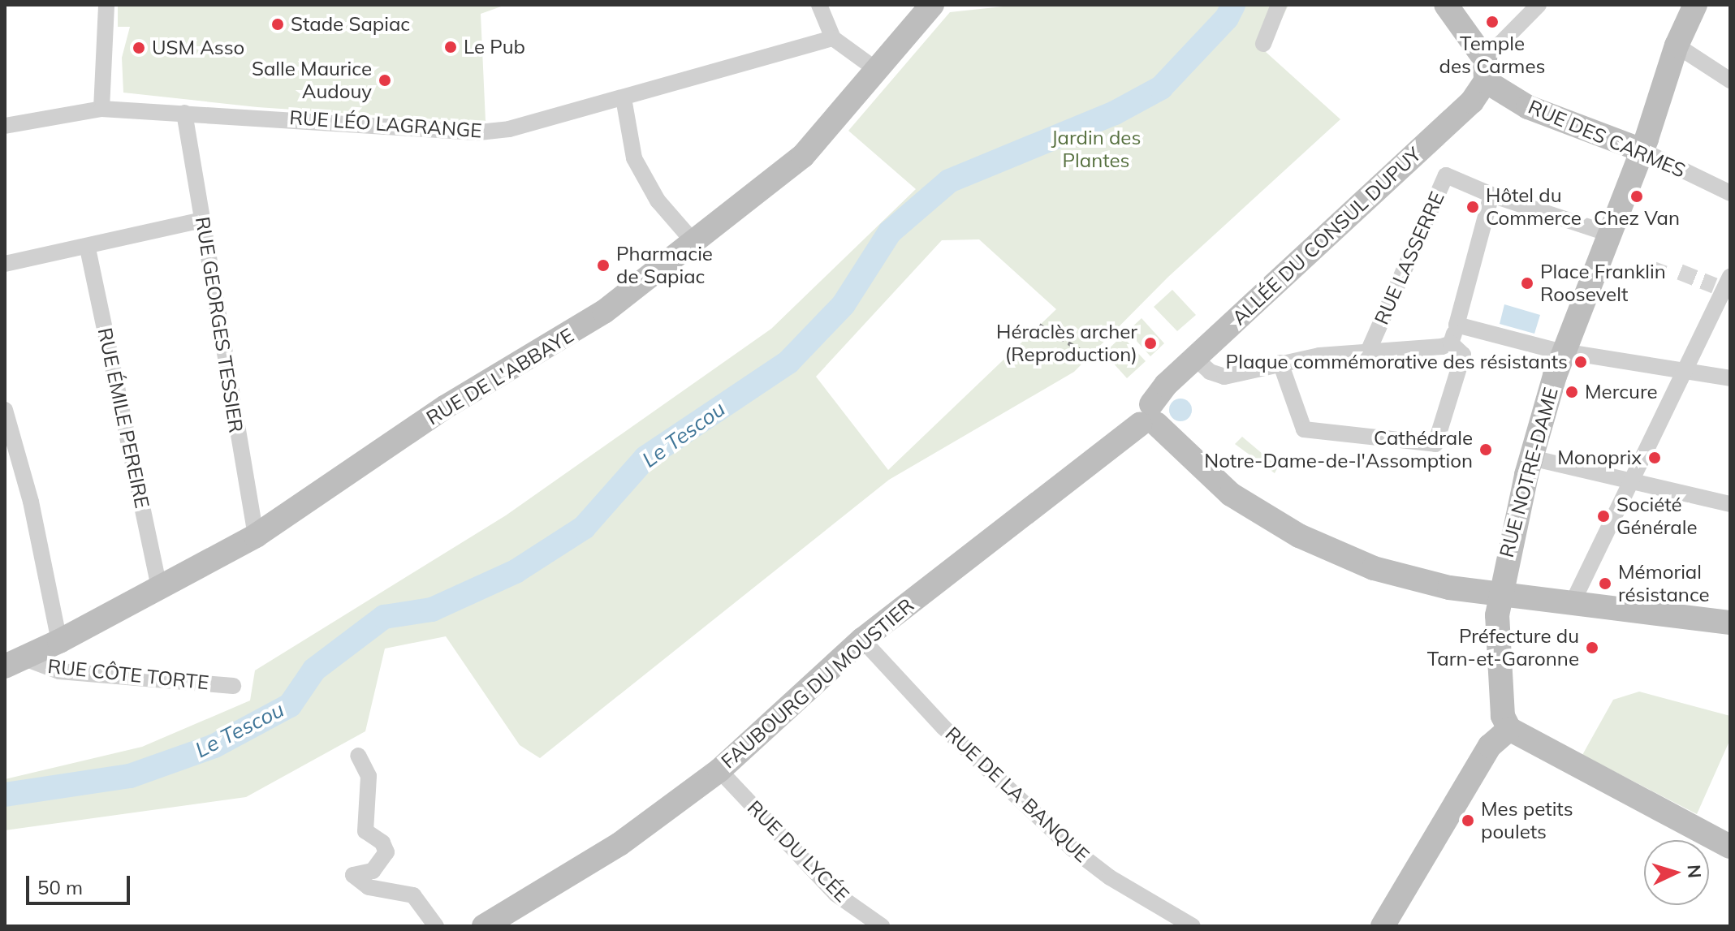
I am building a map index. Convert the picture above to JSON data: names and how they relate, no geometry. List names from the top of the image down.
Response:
{
  "streets": {
    "main road": [
      "RUE DES CARMES",
      "ALLÉE DU CONSUL DUPUY",
      "RUE DE L'ABBAYE",
      "RUE NOTRE-DAME",
      "FAUBOURG DU MOUSTIER"
    ],
    "street": [
      "RUE LÉO LAGRANGE",
      "RUE LASSERRE",
      "RUE GEORGES TESSIER",
      "RUE ÉMILE PEREIRE",
      "RUE CÔTE TORTE",
      "RUE DE LA BANQUE",
      "RUE DU LYCÉE"
    ]
  },
  "crossings": [
    ["RUE LÉO LAGRANGE", "RUE GEORGES TESSIER"],
    ["RUE DES CARMES", "ALLÉE DU CONSUL DUPUY"],
    ["RUE DES CARMES", "RUE NOTRE-DAME"],
    ["ALLÉE DU CONSUL DUPUY", "FAUBOURG DU MOUSTIER"],
    ["RUE GEORGES TESSIER", "RUE DE L'ABBAYE"],
    ["RUE DE L'ABBAYE", "RUE ÉMILE PEREIRE"],
    ["RUE DE L'ABBAYE", "RUE CÔTE TORTE"],
    ["FAUBOURG DU MOUSTIER", "RUE DE LA BANQUE"],
    ["FAUBOURG DU MOUSTIER", "RUE DU LYCÉE"]
  ],
  "water": ["Le Tescou"],
  "parks": ["Jardin des Plantes"],
  "places": [
    "Temple des Carmes",
    "Stade Sapiac",
    "Le Pub",
    "USM Asso",
    "Salle Maurice Audouy",
    "Chez Van",
    "Hôtel du Commerce",
    "Pharmacie de Sapiac",
    "Place Franklin Roosevelt",
    "Héraclès archer (Reproduction)",
    "Plaque commémorative des résistants",
    "Mercure",
    "Cathédrale Notre-Dame-de-l'Assomption",
    "Monoprix",
    "Société Générale",
    "Mémorial résistance",
    "Préfecture du Tarn-et-Garonne",
    "Mes petits poulets"
  ],
  "scale_bar": "50 m",
  "north": "right"
}
